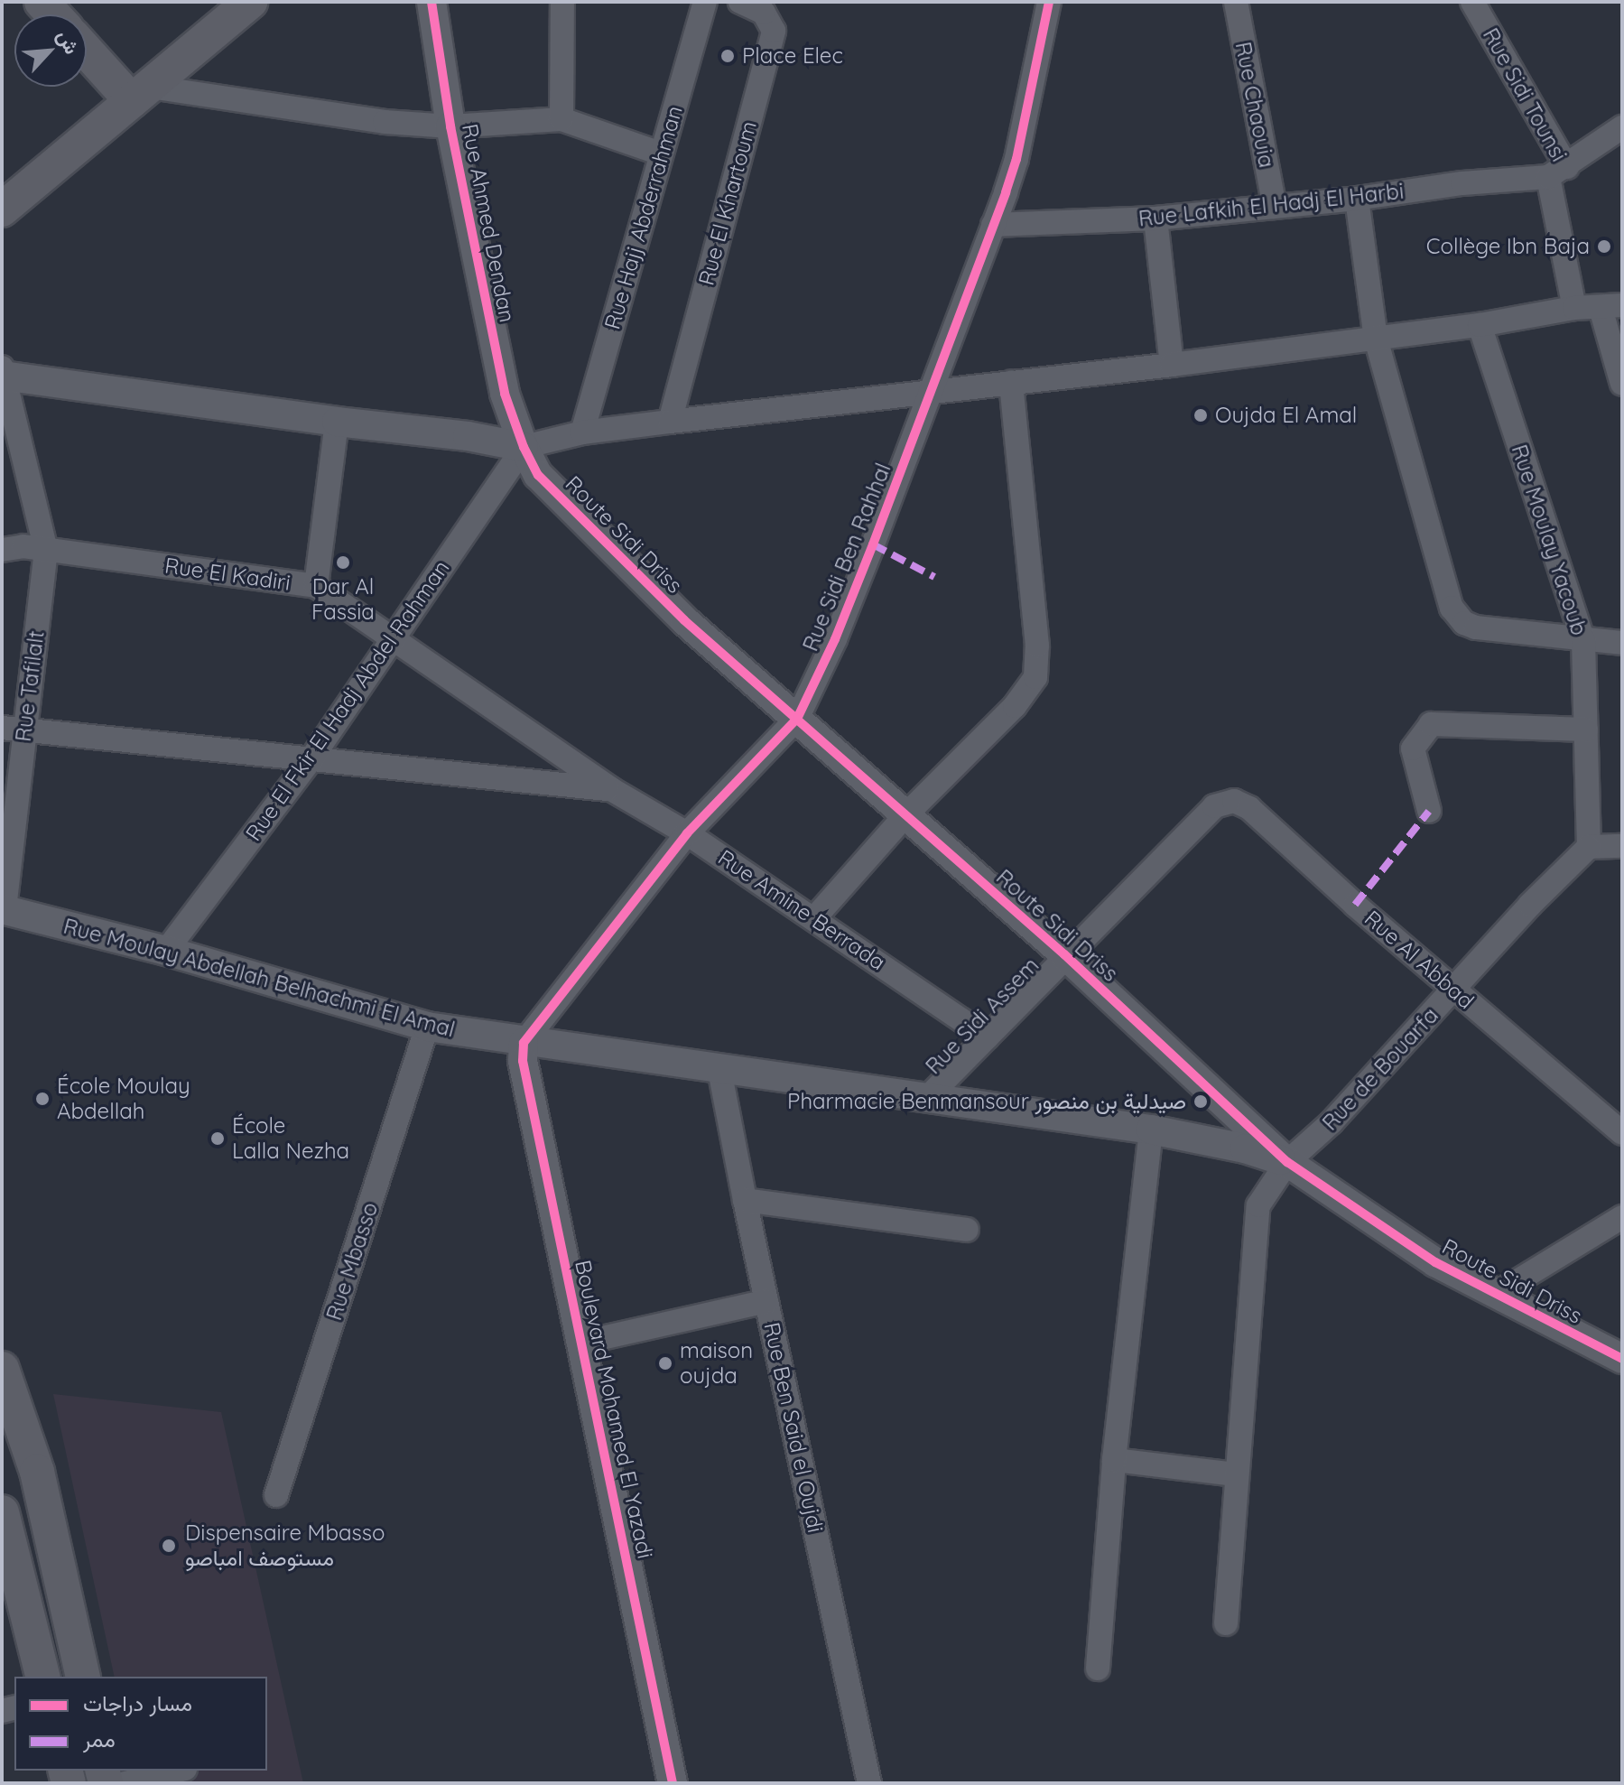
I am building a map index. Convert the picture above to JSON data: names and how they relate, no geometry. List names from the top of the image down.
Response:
{
  "streets": {
    "street": [
      "Rue Sidi Tounsi",
      "Rue Chaouia",
      "Rue El Khartoum",
      "Rue Lafkih El Hadj El Harbi",
      "Rue Hajj Abderrahman",
      "Rue Ahmed Dendan",
      "Route Sidi Driss",
      "Rue Moulay Yacoub",
      "Rue Sidi Ben Rahhal",
      "Rue El Kadiri",
      "Rue Tafilalt",
      "Rue El Fkir El Hadj Abdel Rahman",
      "Rue Amine Berrada",
      "Rue Al Abbad",
      "Rue Moulay Abdellah Belhachmi El Amal",
      "Rue Sidi Assem",
      "Rue de Bouarfa",
      "Rue Mbasso",
      "Boulevard Mohamed El Yazadi",
      "Rue Ben Said el Oujdi"
    ]
  },
  "crossings": [
    ["Rue Sidi Tounsi", "Rue Lafkih El Hadj El Harbi"],
    ["Rue Chaouia", "Rue Lafkih El Hadj El Harbi"],
    ["Rue Lafkih El Hadj El Harbi", "Rue Sidi Ben Rahhal"],
    ["Rue Ahmed Dendan", "Route Sidi Driss"],
    ["Rue Ahmed Dendan", "Rue El Fkir El Hadj Abdel Rahman"],
    ["Route Sidi Driss", "Rue Sidi Ben Rahhal"],
    ["Route Sidi Driss", "Rue El Fkir El Hadj Abdel Rahman"],
    ["Route Sidi Driss", "Rue Moulay Abdellah Belhachmi El Amal"],
    ["Route Sidi Driss", "Rue Sidi Assem"],
    ["Route Sidi Driss", "Rue de Bouarfa"],
    ["Rue Moulay Yacoub", "Rue de Bouarfa"],
    ["Rue Sidi Ben Rahhal", "Rue Amine Berrada"],
    ["Rue Sidi Ben Rahhal", "Rue Moulay Abdellah Belhachmi El Amal"],
    ["Rue Sidi Ben Rahhal", "Boulevard Mohamed El Yazadi"],
    ["Rue El Kadiri", "Rue Tafilalt"],
    ["Rue El Kadiri", "Rue El Fkir El Hadj Abdel Rahman"],
    ["Rue El Kadiri", "Rue Amine Berrada"],
    ["Rue Tafilalt", "Rue Moulay Abdellah Belhachmi El Amal"],
    ["Rue El Fkir El Hadj Abdel Rahman", "Rue Moulay Abdellah Belhachmi El Amal"],
    ["Rue Amine Berrada", "Rue Sidi Assem"],
    ["Rue Al Abbad", "Rue Sidi Assem"],
    ["Rue Al Abbad", "Rue de Bouarfa"],
    ["Rue Moulay Abdellah Belhachmi El Amal", "Rue Sidi Assem"],
    ["Rue Moulay Abdellah Belhachmi El Amal", "Rue de Bouarfa"],
    ["Rue Moulay Abdellah Belhachmi El Amal", "Rue Mbasso"],
    ["Rue Moulay Abdellah Belhachmi El Amal", "Boulevard Mohamed El Yazadi"],
    ["Rue Moulay Abdellah Belhachmi El Amal", "Rue Ben Said el Oujdi"]
  ],
  "places": [
    "Place Elec",
    "Collège Ibn Baja",
    "Oujda El Amal",
    "Dar Al Fassia",
    "École Moulay Abdellah",
    "Pharmacie Benmansour صيدلية بن منصور",
    "École Lalla Nezha",
    "maison oujda",
    "Dispensaire Mbasso مستوصف امباصو"
  ],
  "legend": ["مسار دراجات", "ممر"],
  "north": "top right"
}
